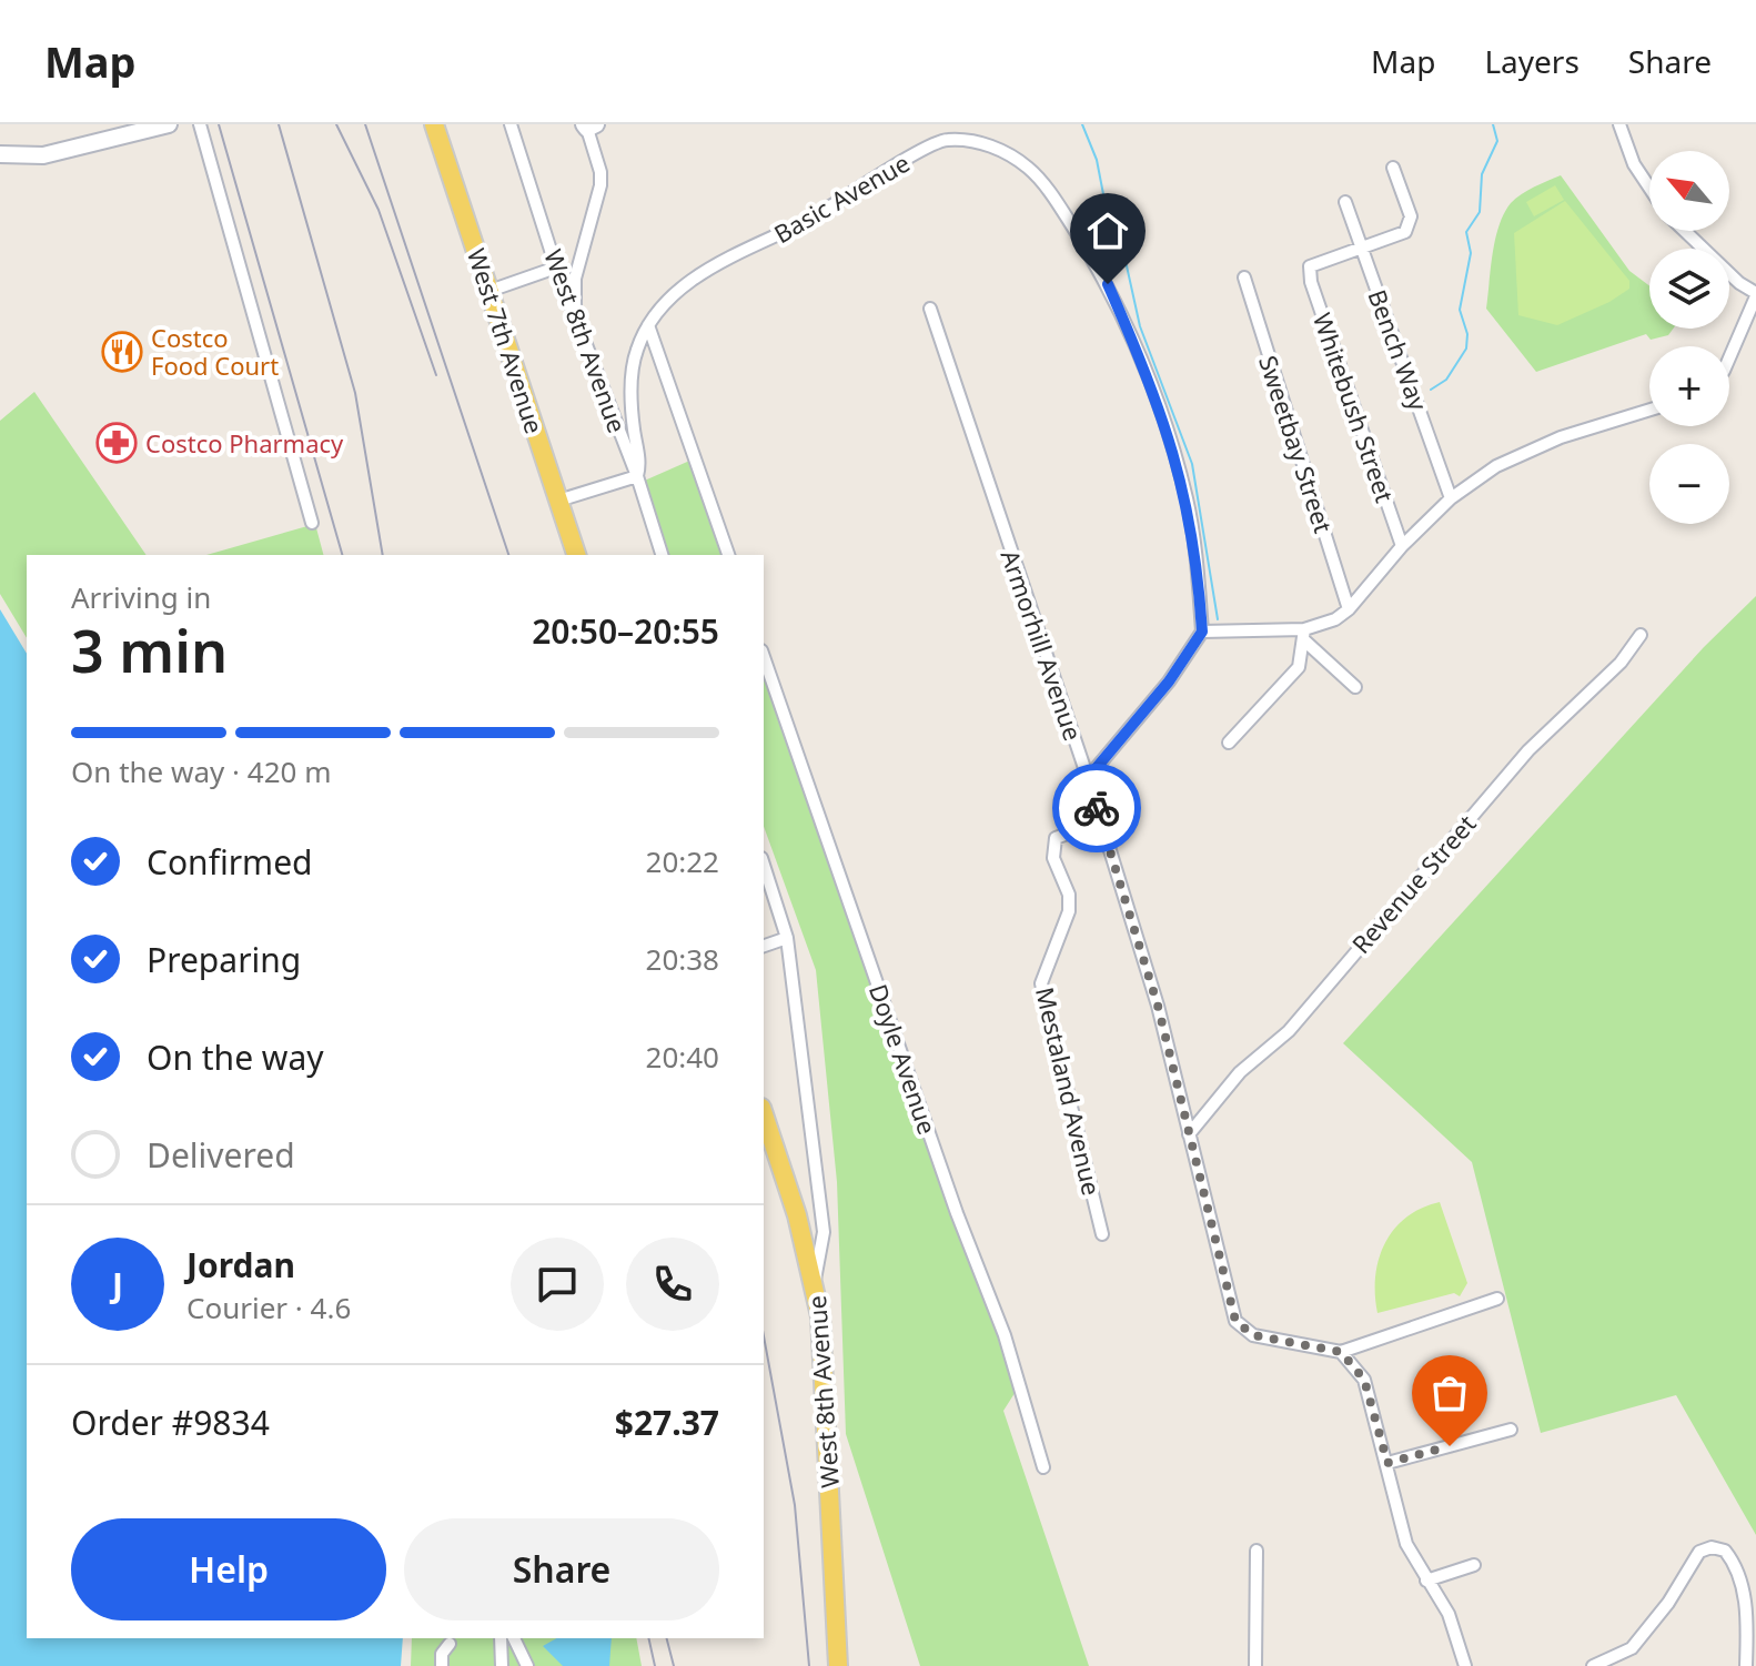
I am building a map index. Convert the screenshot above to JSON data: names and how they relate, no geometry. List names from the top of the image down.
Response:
{
  "streets": {
    "main road": ["West 7th Avenue", "West 8th Avenue"],
    "street": [
      "Basic Avenue",
      "Bench Way",
      "Whitebush Street",
      "Sweetbay Street",
      "Armorhill Avenue",
      "Revenue Street",
      "Doyle Avenue",
      "Mestaland Avenue"
    ]
  },
  "crossings": [
    ["Basic Avenue", "West 8th Avenue"],
    ["Bench Way", "Whitebush Street"],
    ["Armorhill Avenue", "Revenue Street"],
    ["Armorhill Avenue", "Mestaland Avenue"]
  ],
  "places": {
    "restaurant": ["Costco Food Court"],
    "pharmacy": ["Costco Pharmacy"]
  },
  "north": "top left",
  "page": {
    "header": "Map",
    "nav": ["Map", "Layers", "Share"],
    "map_buttons": ["+", "−"],
    "heading": ["3 min", "Arriving in", "20:50–20:55"],
    "panel": [
      "Jordan",
      "Courier · 4.6",
      "Order #9834",
      "$27.37"
    ],
    "bar": "On the way · 420 m",
    "list": [
      ["Confirmed", "20:22"],
      ["Preparing", "20:38"],
      ["On the way", "20:40"],
      "Delivered"
    ],
    "round": "J",
    "buttons": ["Help", "Share"]
  }
}
